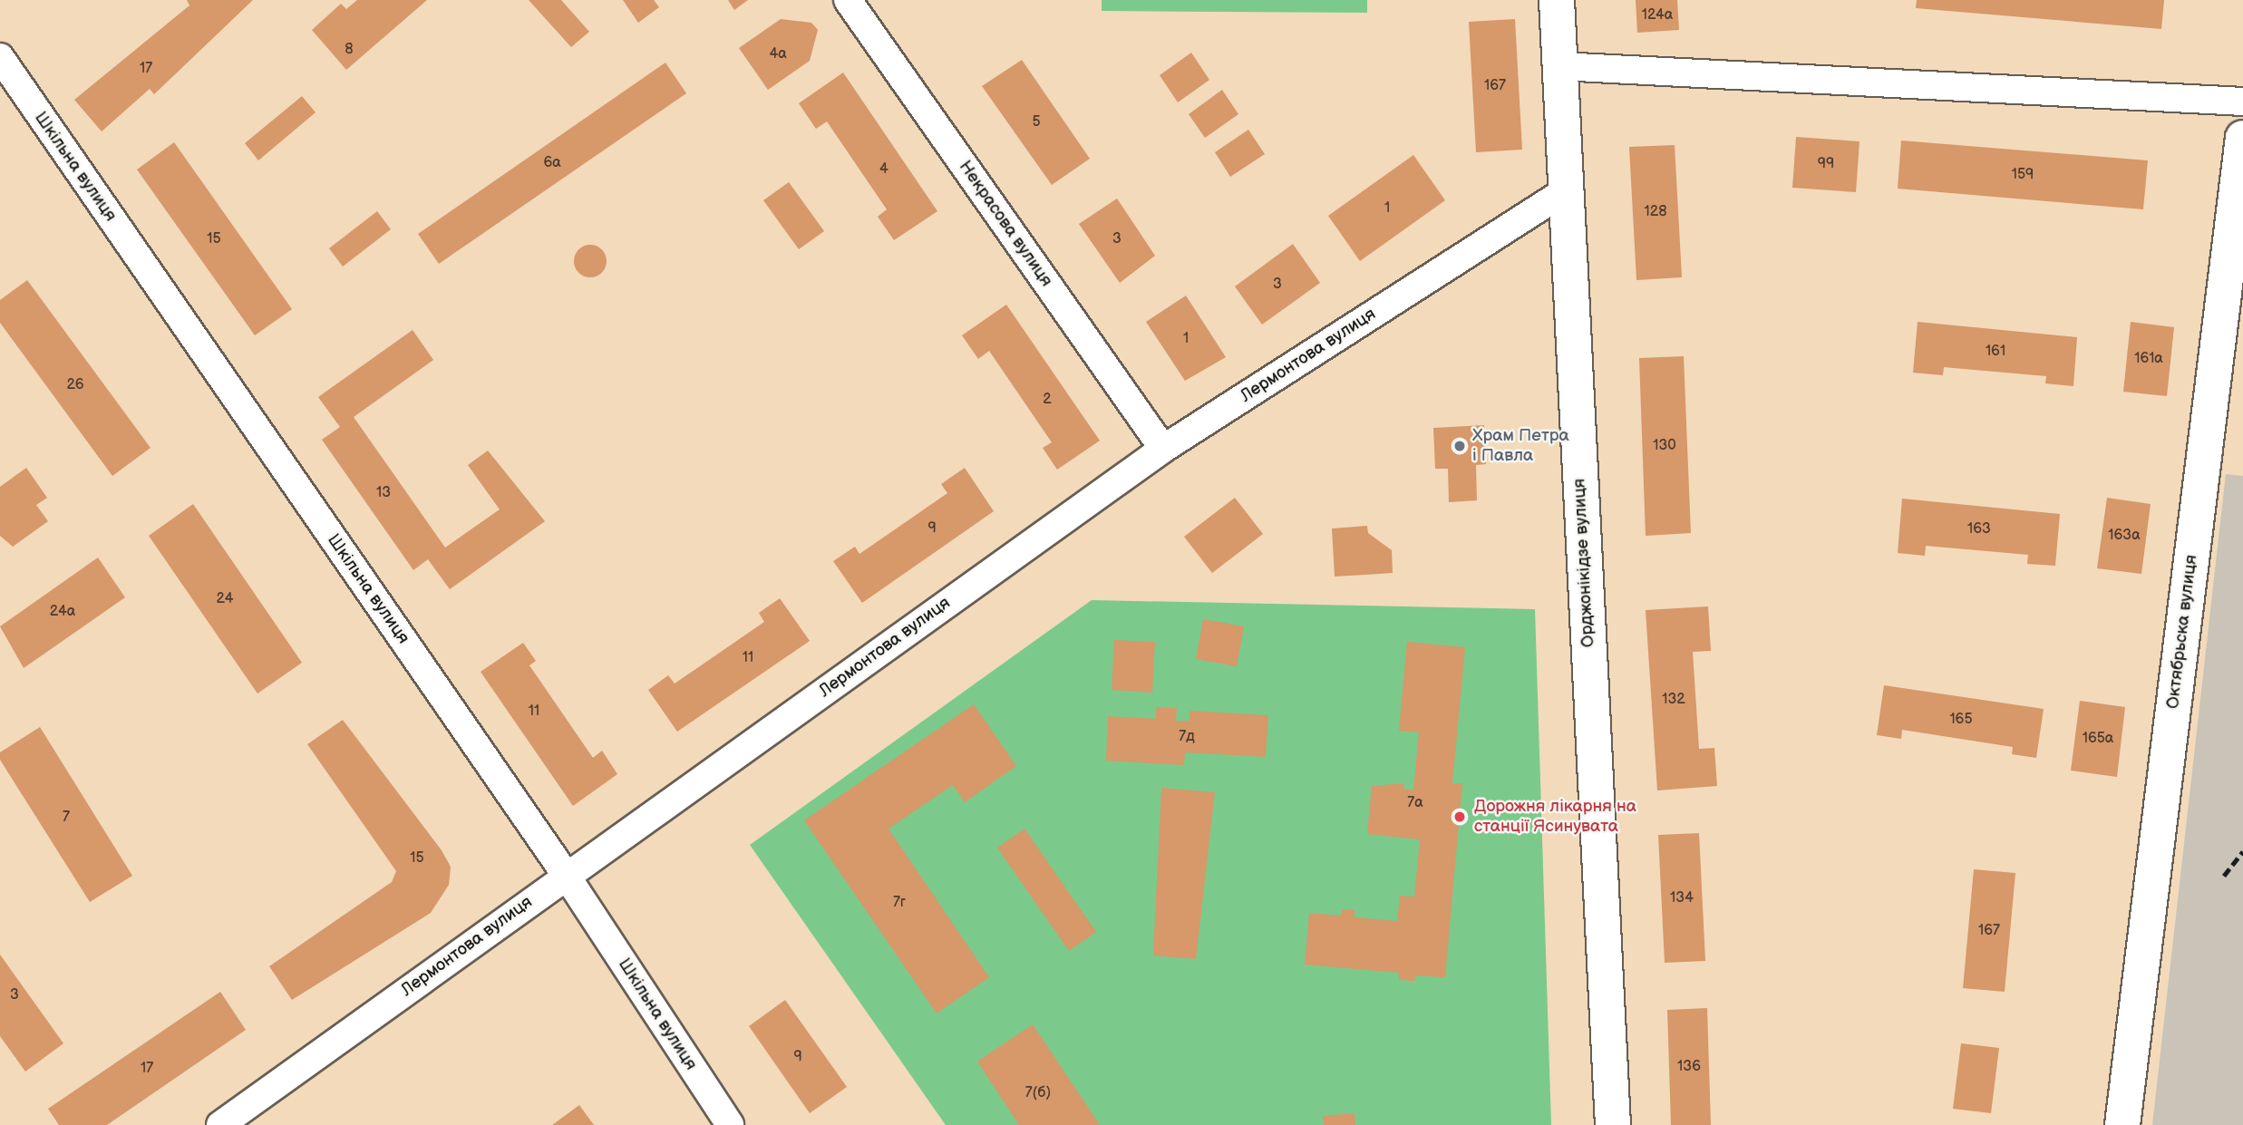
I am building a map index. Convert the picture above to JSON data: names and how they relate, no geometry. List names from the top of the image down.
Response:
{
  "streets": {
    "main road": ["Орджонікідзе вулиця", "Октябрьска вулиця"],
    "street": ["Шкільна вулиця", "Некрасова вулиця", "Лермонтова вулиця"]
  },
  "crossings": [
    ["Шкільна вулиця", "Лермонтова вулиця"],
    ["Некрасова вулиця", "Лермонтова вулиця"],
    ["Лермонтова вулиця", "Орджонікідзе вулиця"]
  ],
  "places": ["Храм Петра і Павла", "Дорожня лікарня на станції Ясинувата"],
  "house_numbers": [
    "124а",
    "8",
    "4а",
    "17",
    "167",
    "5",
    "6а",
    "99",
    "4",
    "159",
    "1",
    "128",
    "15",
    "3",
    "3",
    "1",
    "161",
    "161а",
    "26",
    "2",
    "130",
    "13",
    "9",
    "163",
    "163а",
    "24",
    "24а",
    "11",
    "132",
    "11",
    "165",
    "7д",
    "165а",
    "7а",
    "7",
    "15",
    "134",
    "7г",
    "167",
    "3",
    "9",
    "136",
    "17",
    "7(б)"
  ]
}
